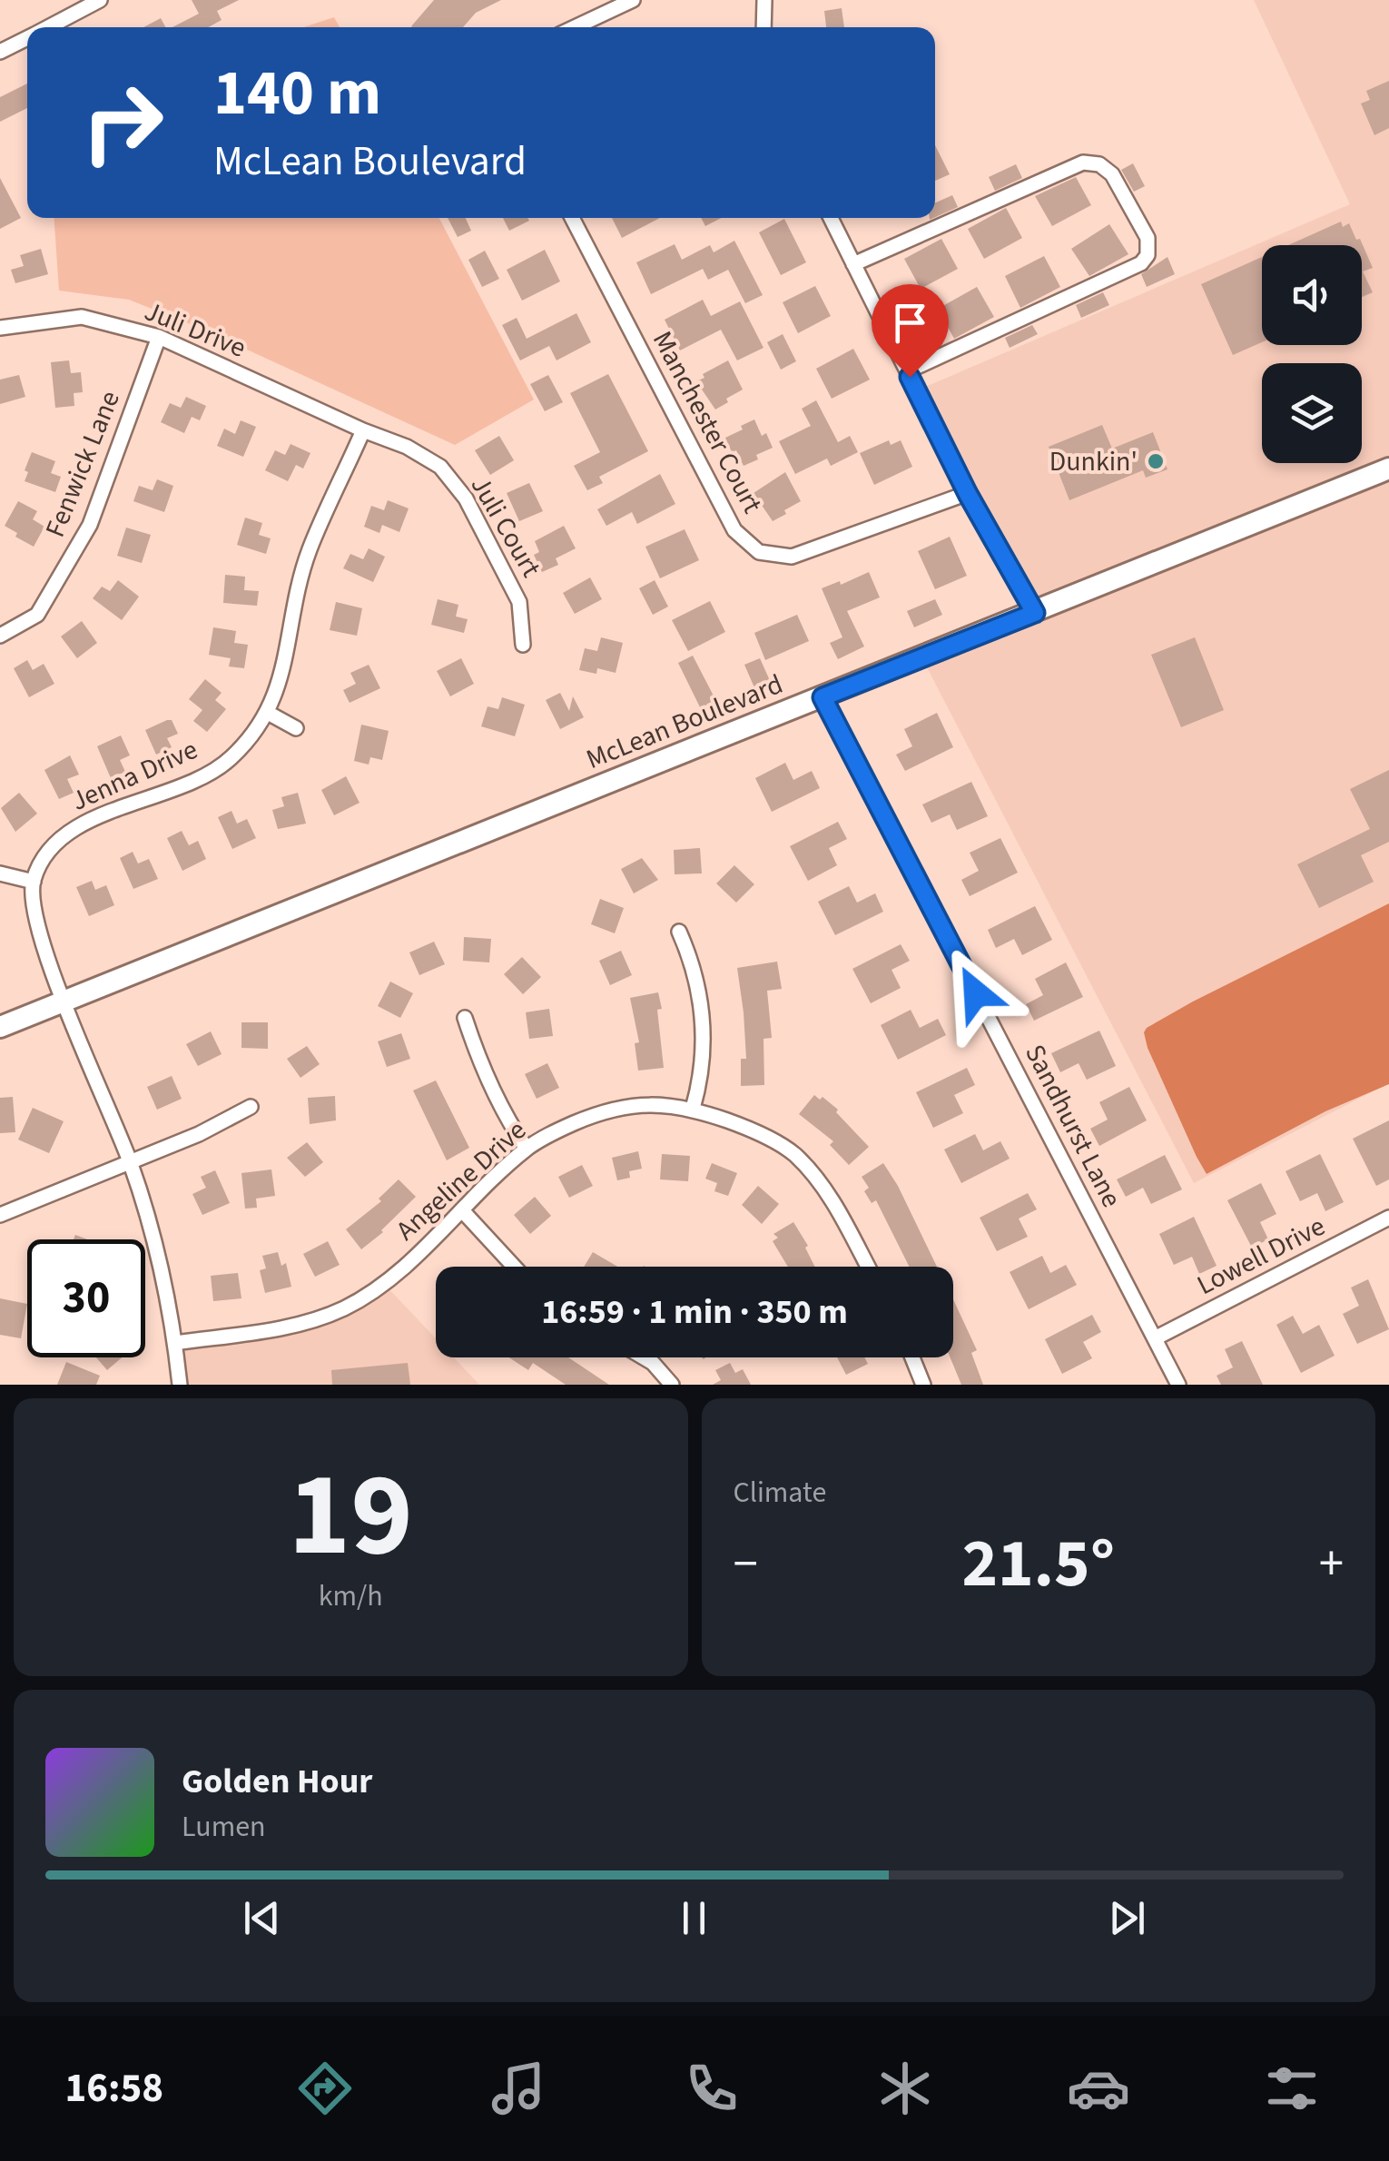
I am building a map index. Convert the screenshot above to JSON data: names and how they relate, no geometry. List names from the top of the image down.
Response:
{
  "streets": {
    "main road": ["McLean Boulevard"],
    "street": [
      "Juli Drive",
      "Manchester Court",
      "Fenwick Lane",
      "Juli Court",
      "Jenna Drive",
      "Sandhurst Lane",
      "Angeline Drive",
      "Lowell Drive"
    ]
  },
  "crossings": [
    ["Juli Drive", "Fenwick Lane"],
    ["Juli Drive", "Juli Court"],
    ["Juli Drive", "Jenna Drive"],
    ["Juli Court", "Jenna Drive"],
    ["McLean Boulevard", "Sandhurst Lane"],
    ["Sandhurst Lane", "Lowell Drive"]
  ],
  "places": ["Dunkin'"],
  "page": {
    "turn": ["140 m", "McLean Boulevard"],
    "limit": "30",
    "trip": "16:59 · 1 min · 350 m",
    "tile": [
      ["19", "km/h"],
      "Climate"
    ],
    "heat": ["−", "21.5°", "+"],
    "song": ["Golden Hour", "Lumen"],
    "tabs": "16:58"
  }
}
